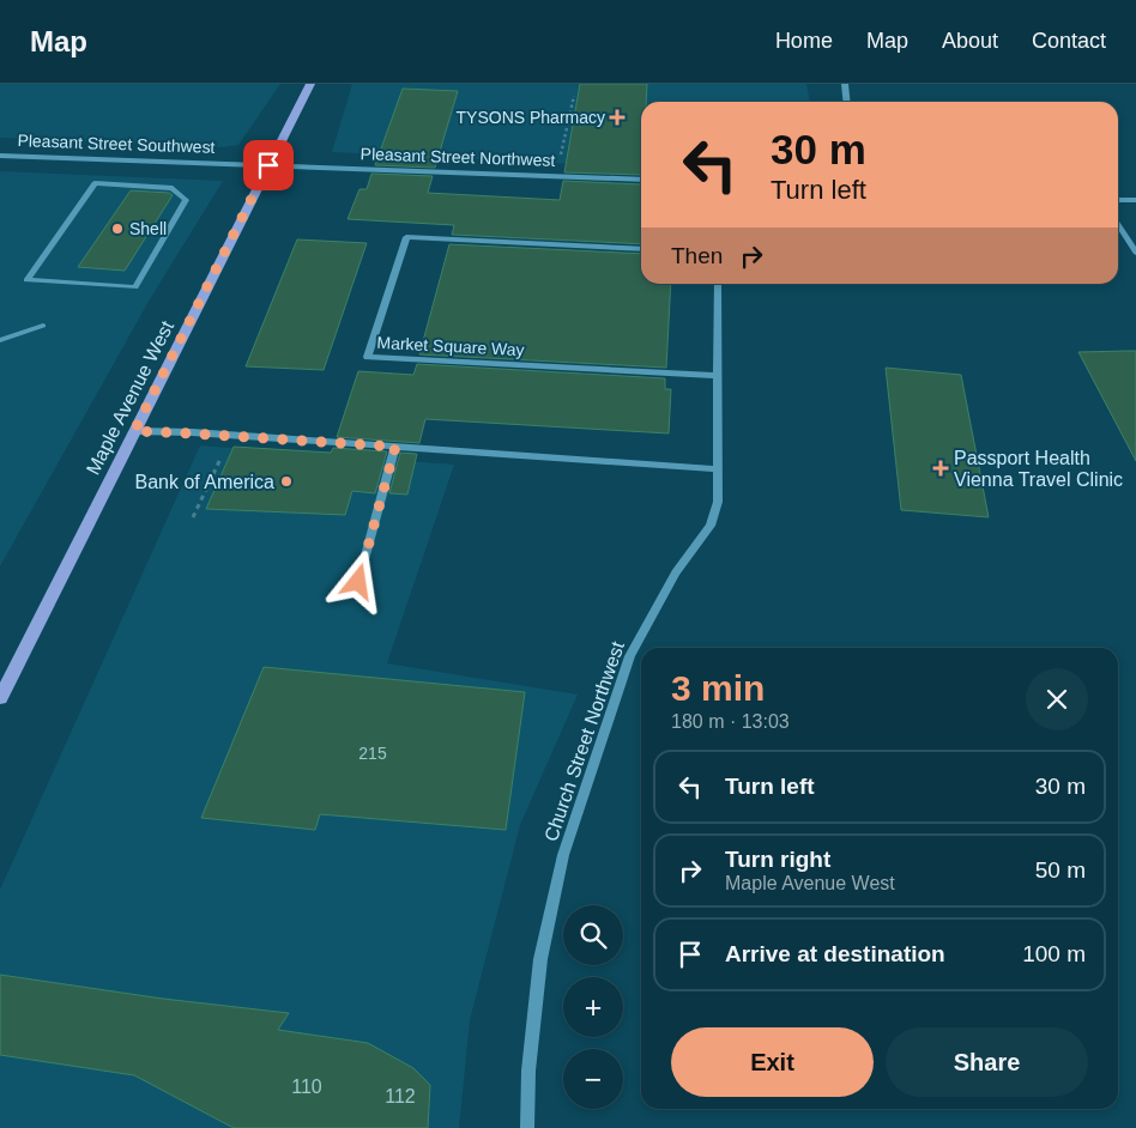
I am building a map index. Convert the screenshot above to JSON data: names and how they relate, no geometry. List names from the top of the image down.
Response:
{
  "streets": {
    "main road": ["Maple Avenue West"],
    "street": [
      "Pleasant Street Southwest",
      "Pleasant Street Northwest",
      "Market Square Way",
      "Church Street Northwest"
    ]
  },
  "crossings": [
    ["Pleasant Street Southwest", "Pleasant Street Northwest"],
    ["Pleasant Street Southwest", "Maple Avenue West"],
    ["Pleasant Street Northwest", "Maple Avenue West"],
    ["Market Square Way", "Church Street Northwest"]
  ],
  "places": {
    "health": ["TYSONS Pharmacy", "Passport Health Vienna Travel Clinic"],
    "other": ["Shell", "Bank of America"]
  },
  "house_numbers": ["215", "110", "112"],
  "page": {
    "header": "Map",
    "nav": [
      "Home",
      "Map",
      "About",
      "Contact"
    ],
    "turn": ["30 m", "Turn left"],
    "then": "Then",
    "heading": ["3 min", "180 m · 13:03"],
    "list": [
      {
        "name": "Turn left",
        "value": "30 m"
      },
      {
        "name": "Turn right",
        "note": "Maple Avenue West",
        "value": "50 m"
      },
      {
        "name": "Arrive at destination",
        "value": "100 m"
      }
    ],
    "map_buttons": ["+", "−"],
    "buttons": ["Exit", "Share"]
  }
}
